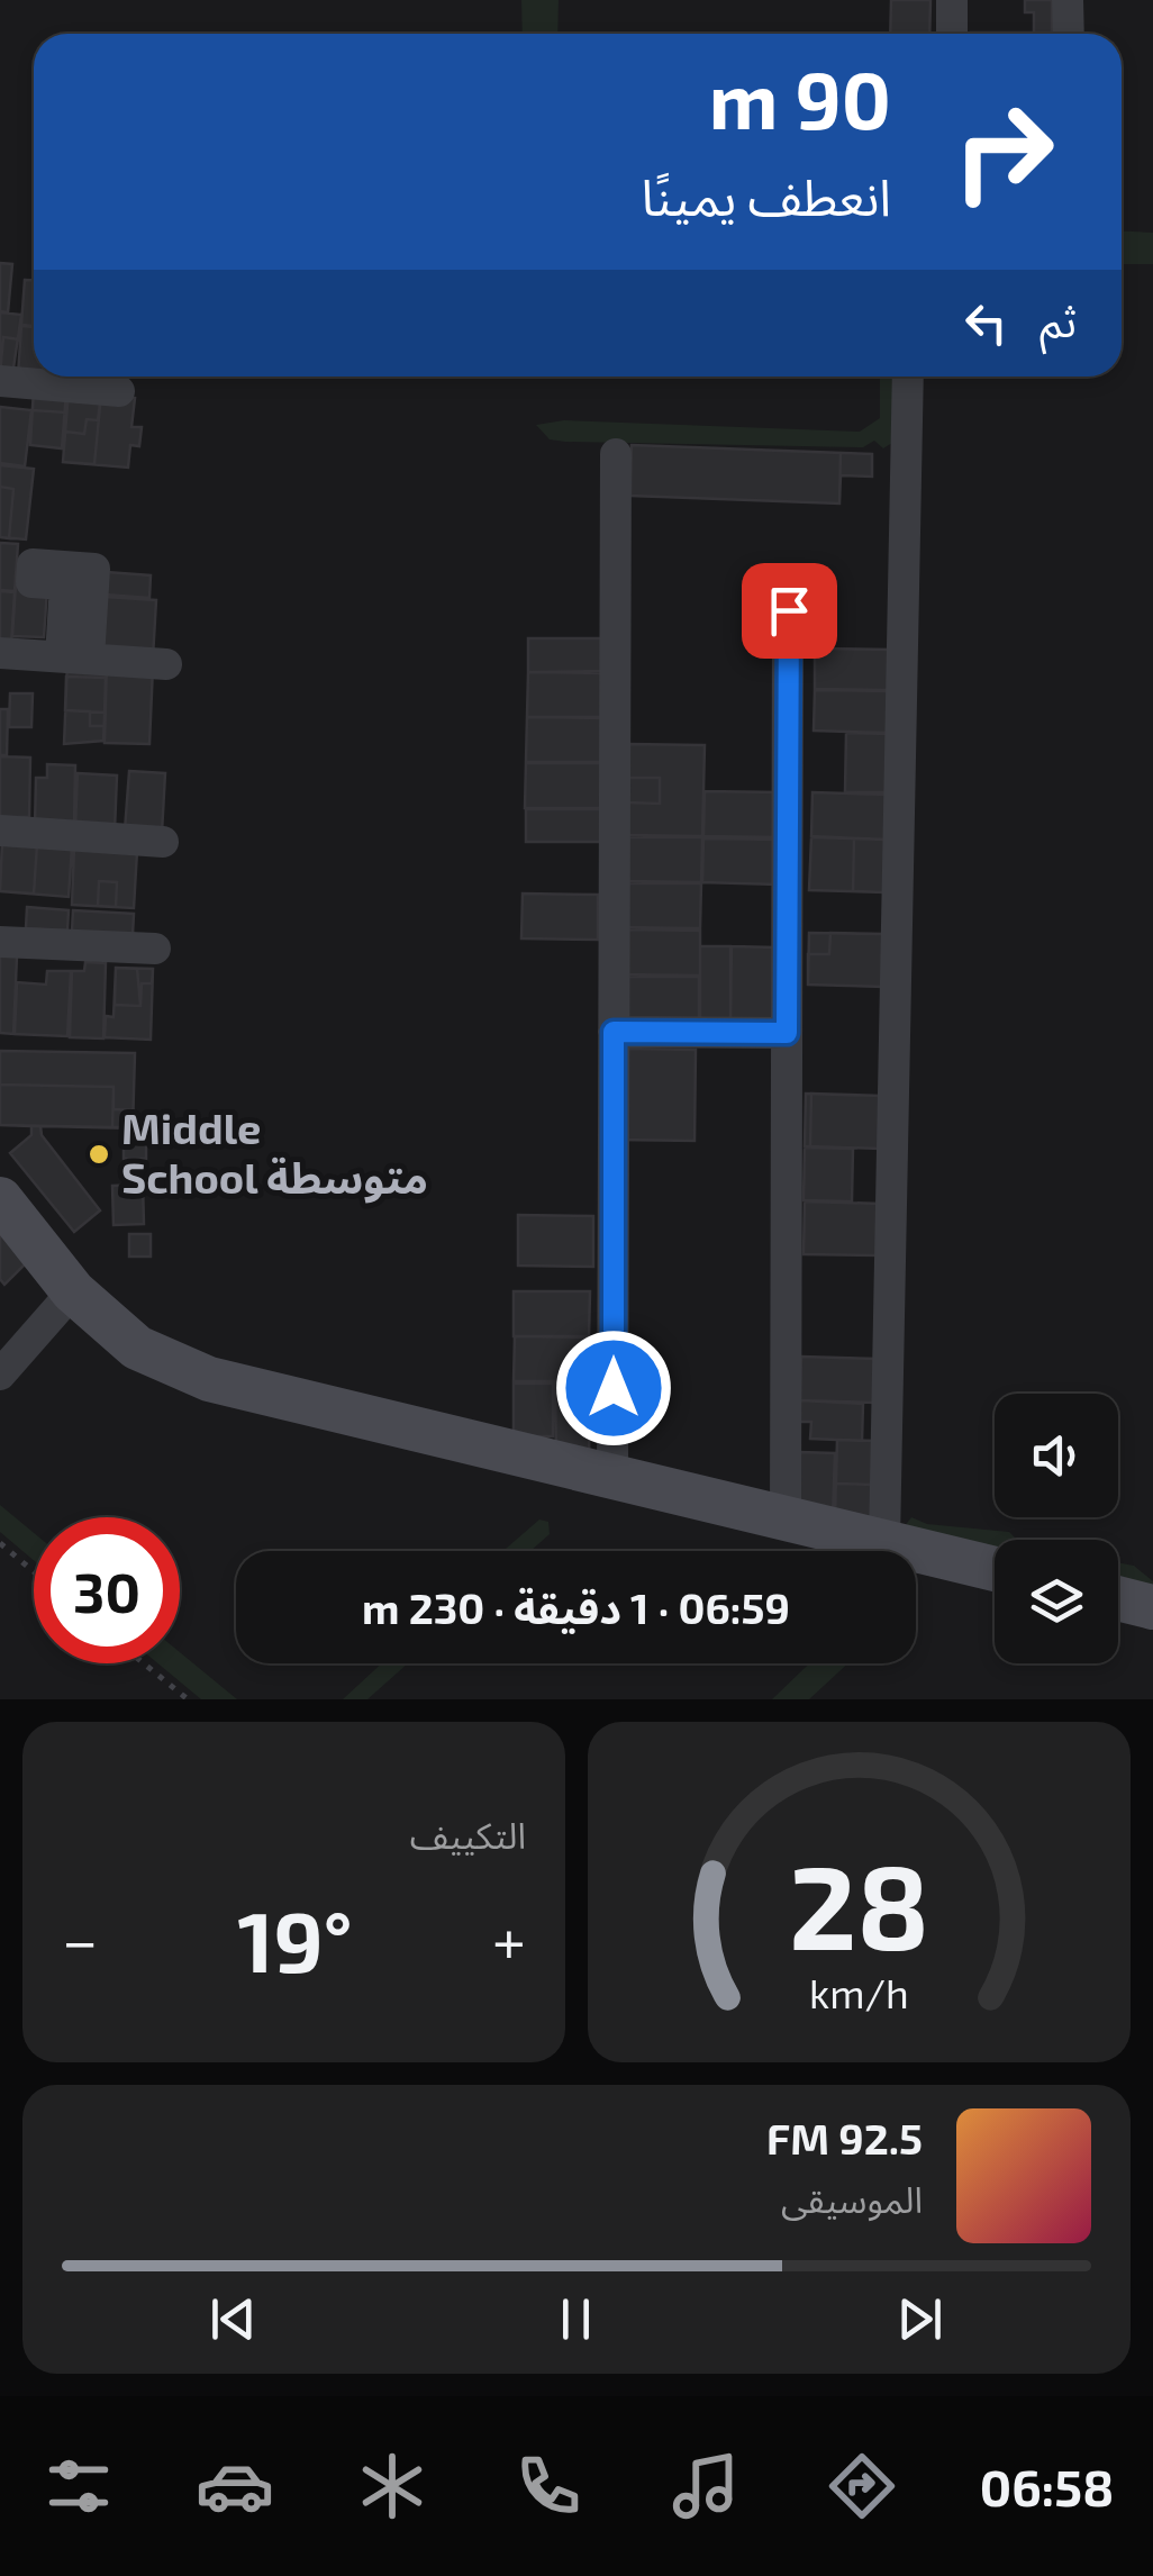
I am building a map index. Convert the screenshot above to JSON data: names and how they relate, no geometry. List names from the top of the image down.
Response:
{
  "places": ["Middle School متوسطة"],
  "page": {
    "turn": ["90 m", "انعطف يمينًا"],
    "then": "ثم",
    "limit": "30",
    "trip": "06:59 · 1 دقيقة · 230 m",
    "tile": "التكييف",
    "heat": ["−", "19°", "+"],
    "song": ["92.5 FM", "الموسيقى"],
    "tabs": "06:58",
    "gauge": ["28", "km/h"]
  }
}
